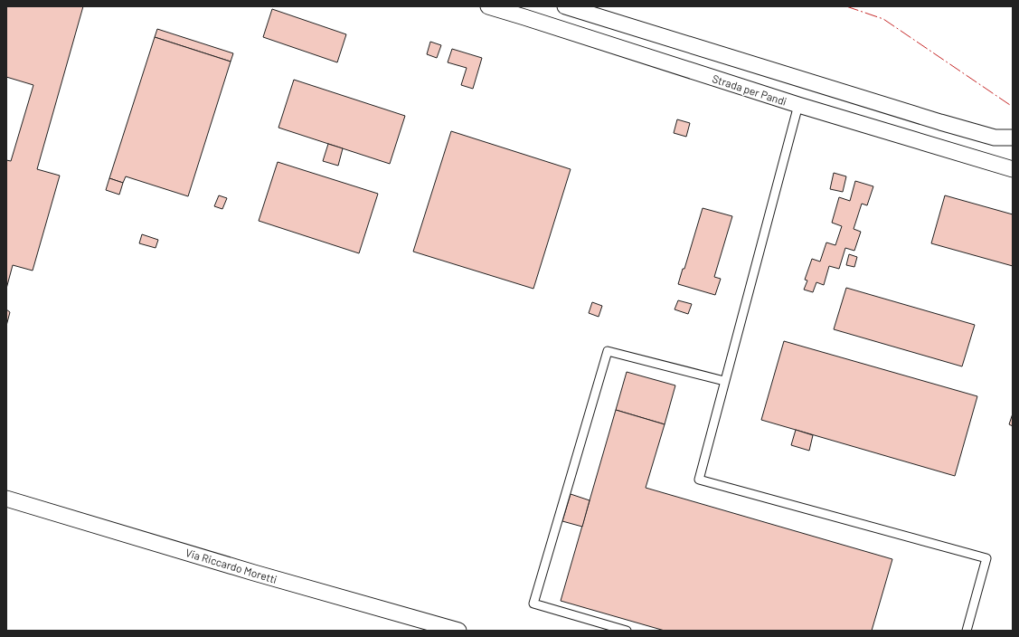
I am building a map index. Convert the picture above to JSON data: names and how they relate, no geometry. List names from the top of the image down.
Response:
{
  "streets": {
    "street": ["Strada per Pandi", "Via Riccardo Moretti"]
  }
}
